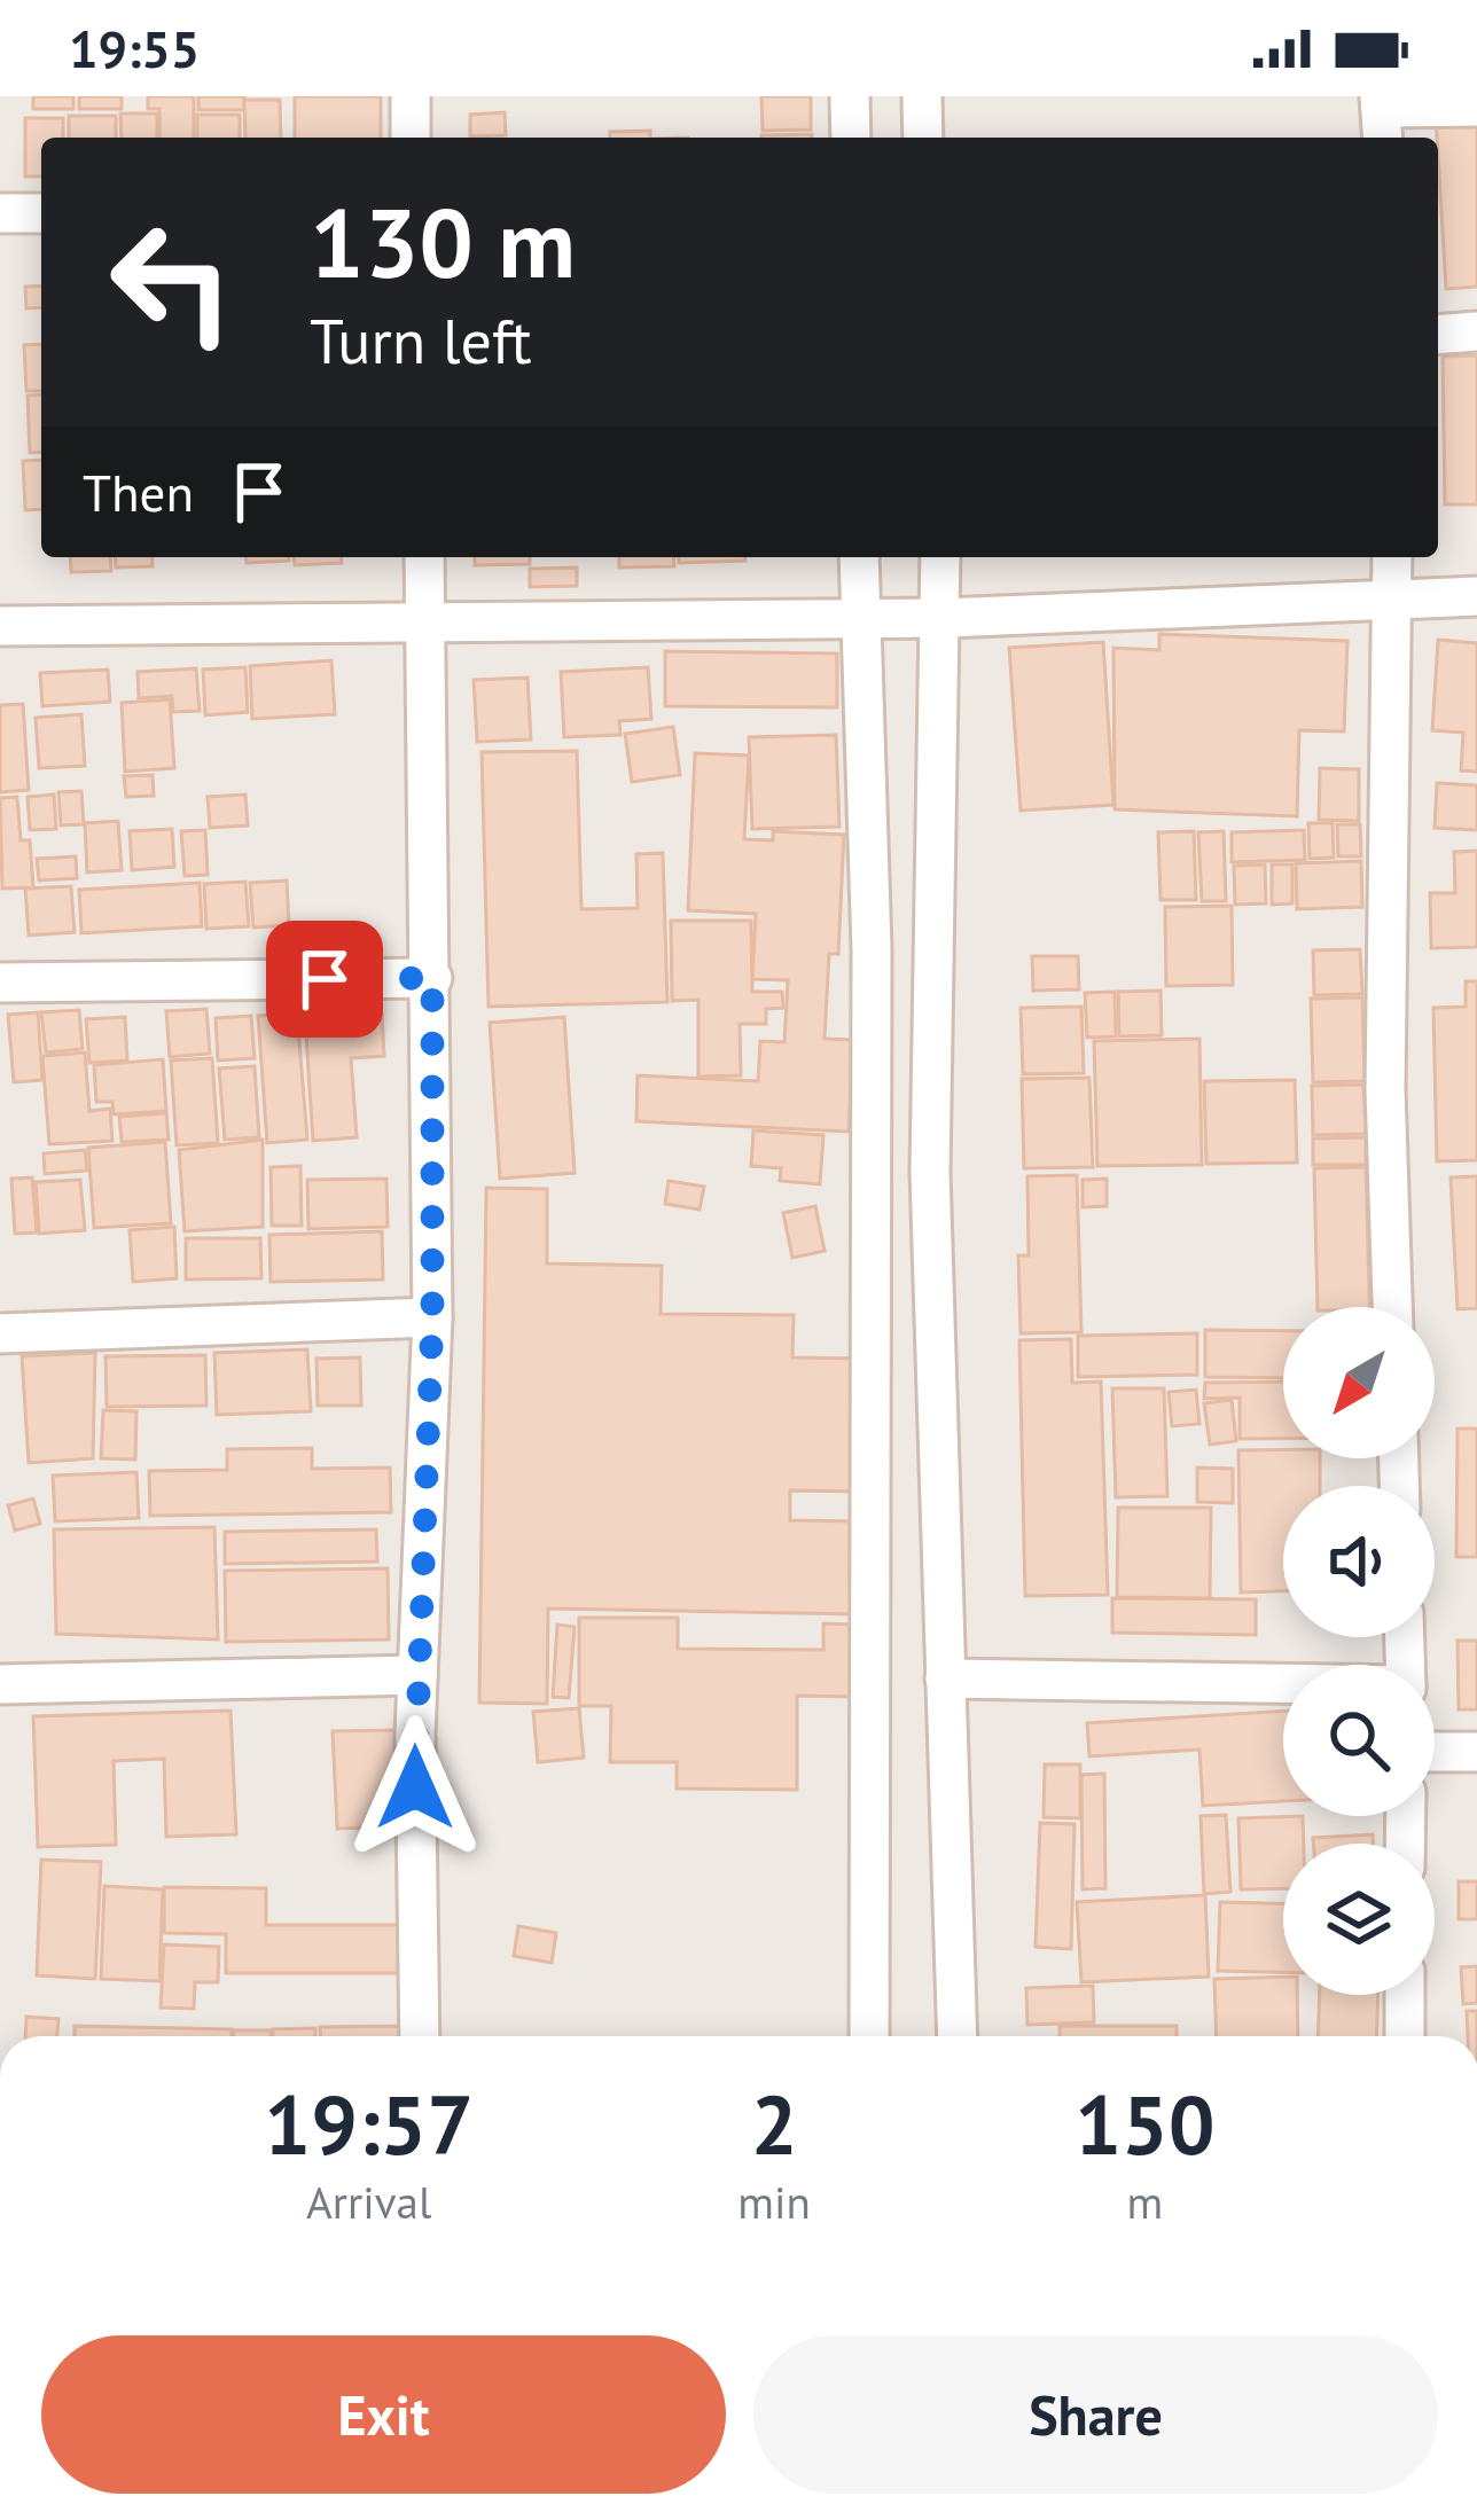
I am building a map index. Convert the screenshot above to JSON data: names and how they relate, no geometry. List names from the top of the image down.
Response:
{
  "north": "bottom left",
  "page": {
    "status": "19:55",
    "turn": ["130 m", "Turn left"],
    "then": "Then",
    "eta": [
      "19:57",
      "Arrival",
      "2",
      "min",
      "150",
      "m"
    ],
    "buttons": ["Exit", "Share"]
  }
}
